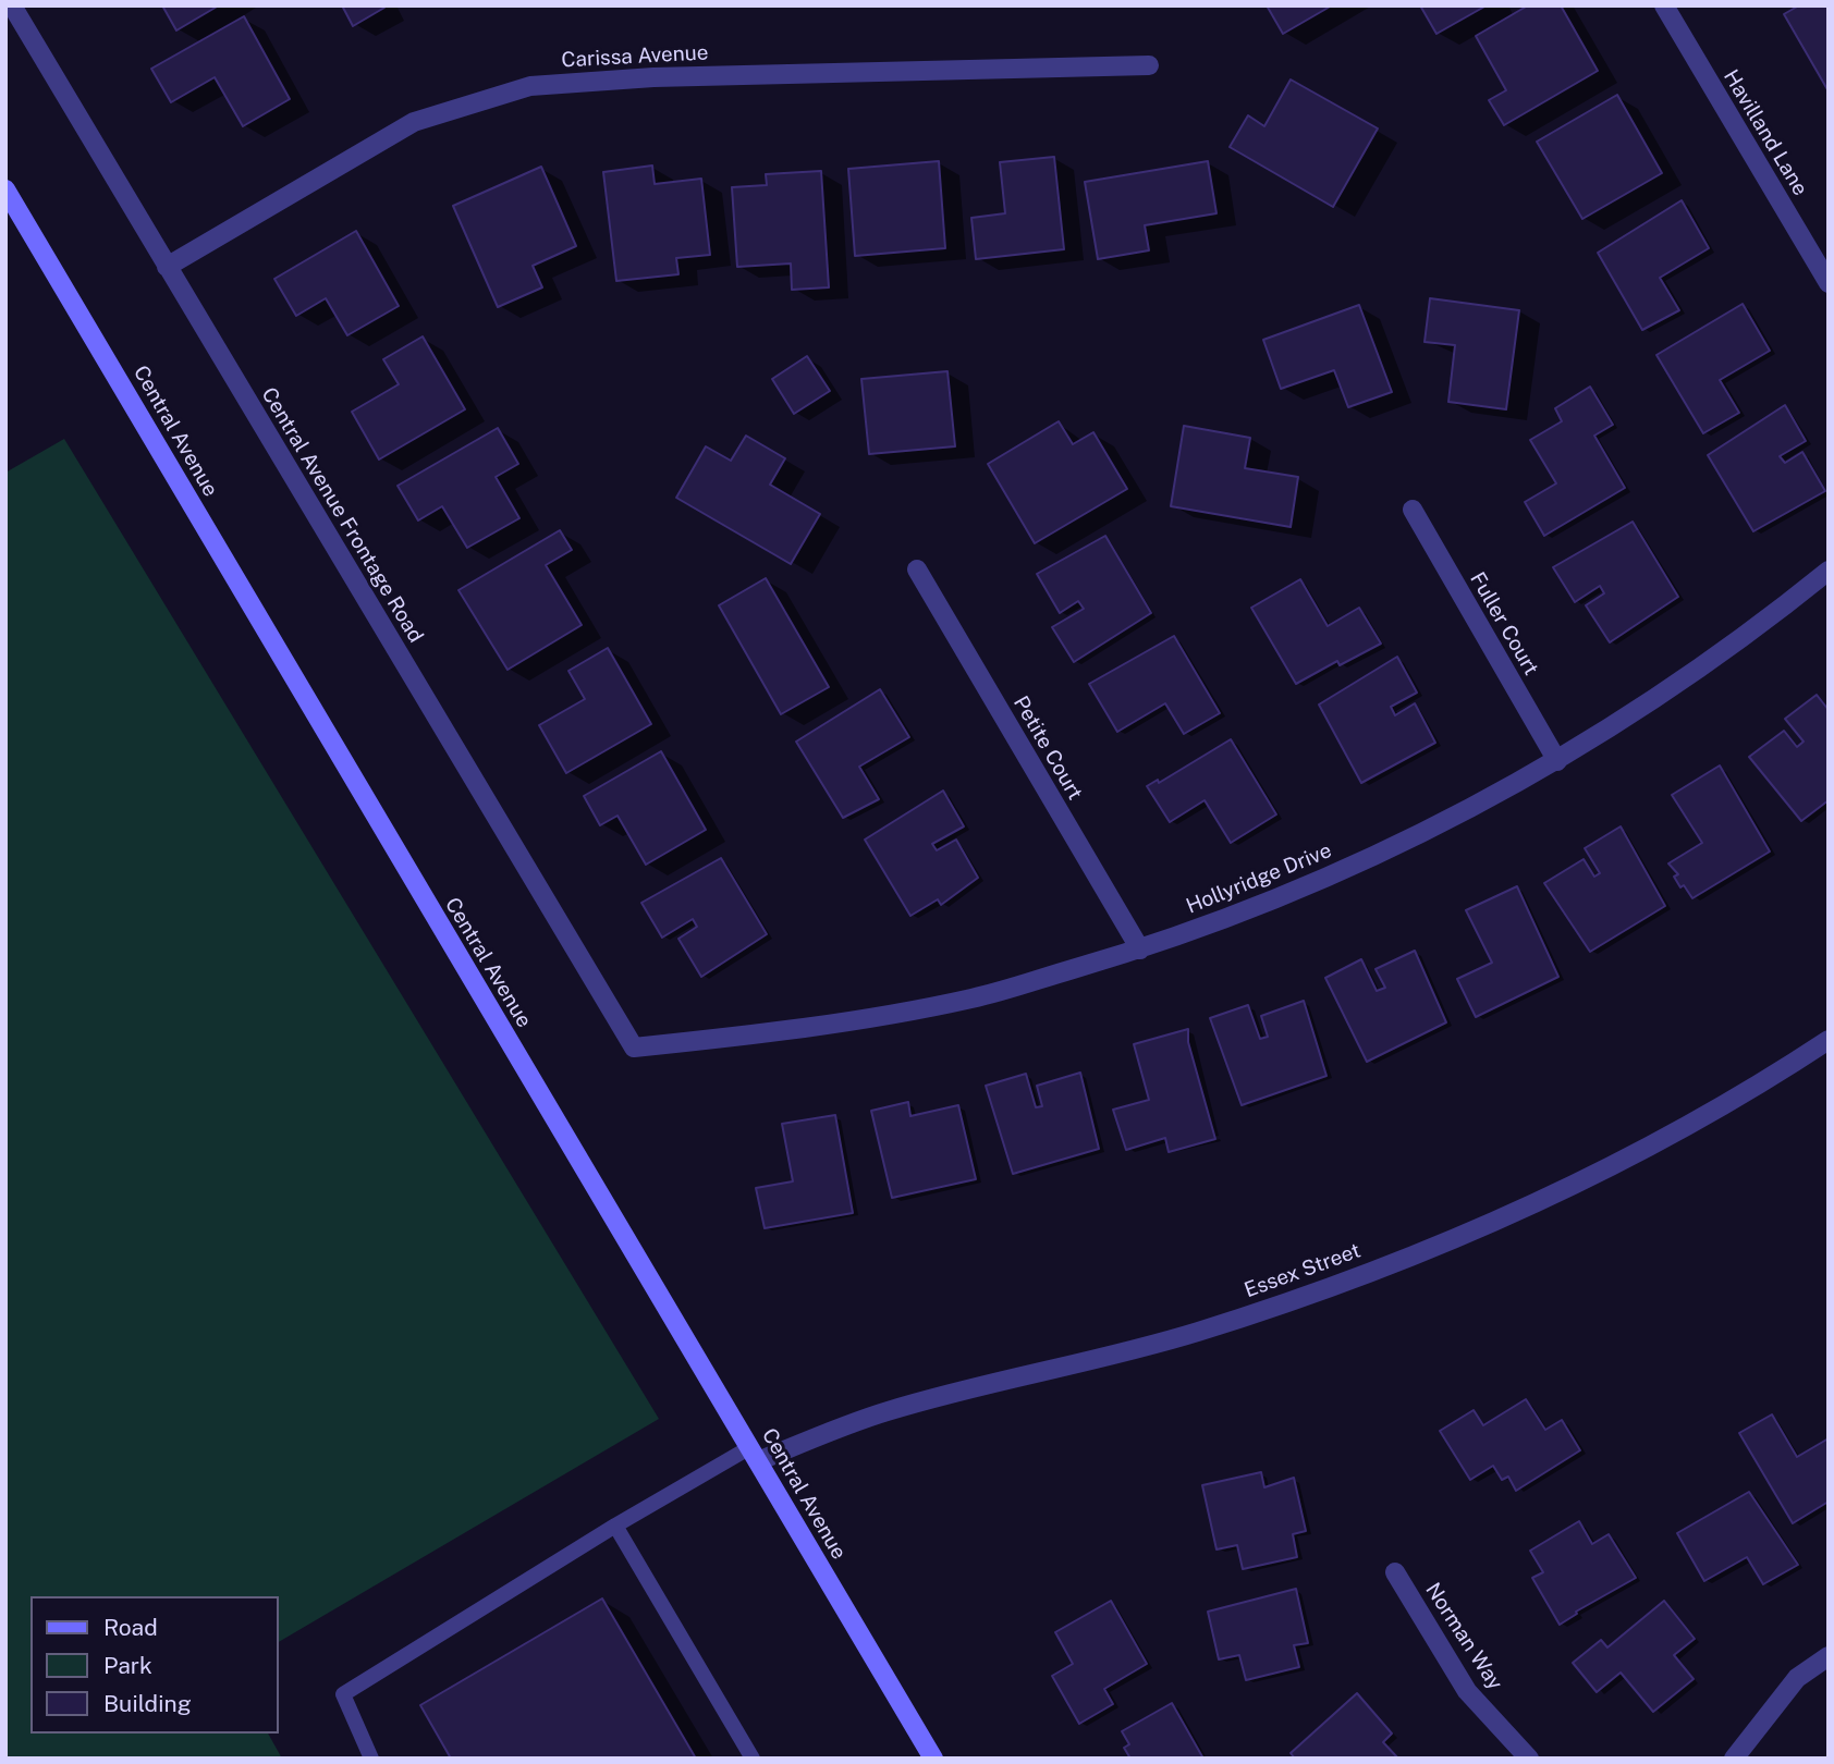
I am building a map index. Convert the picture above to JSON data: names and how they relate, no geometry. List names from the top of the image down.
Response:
{
  "streets": {
    "main road": ["Central Avenue"],
    "street": [
      "Carissa Avenue",
      "Havilland Lane",
      "Central Avenue Frontage Road",
      "Fuller Court",
      "Petite Court",
      "Hollyridge Drive",
      "Essex Street",
      "Norman Way"
    ]
  },
  "crossings": [
    ["Carissa Avenue", "Central Avenue Frontage Road"],
    ["Central Avenue", "Essex Street"],
    ["Central Avenue Frontage Road", "Hollyridge Drive"],
    ["Fuller Court", "Hollyridge Drive"],
    ["Petite Court", "Hollyridge Drive"]
  ],
  "legend": ["Road", "Park", "Building"]
}
